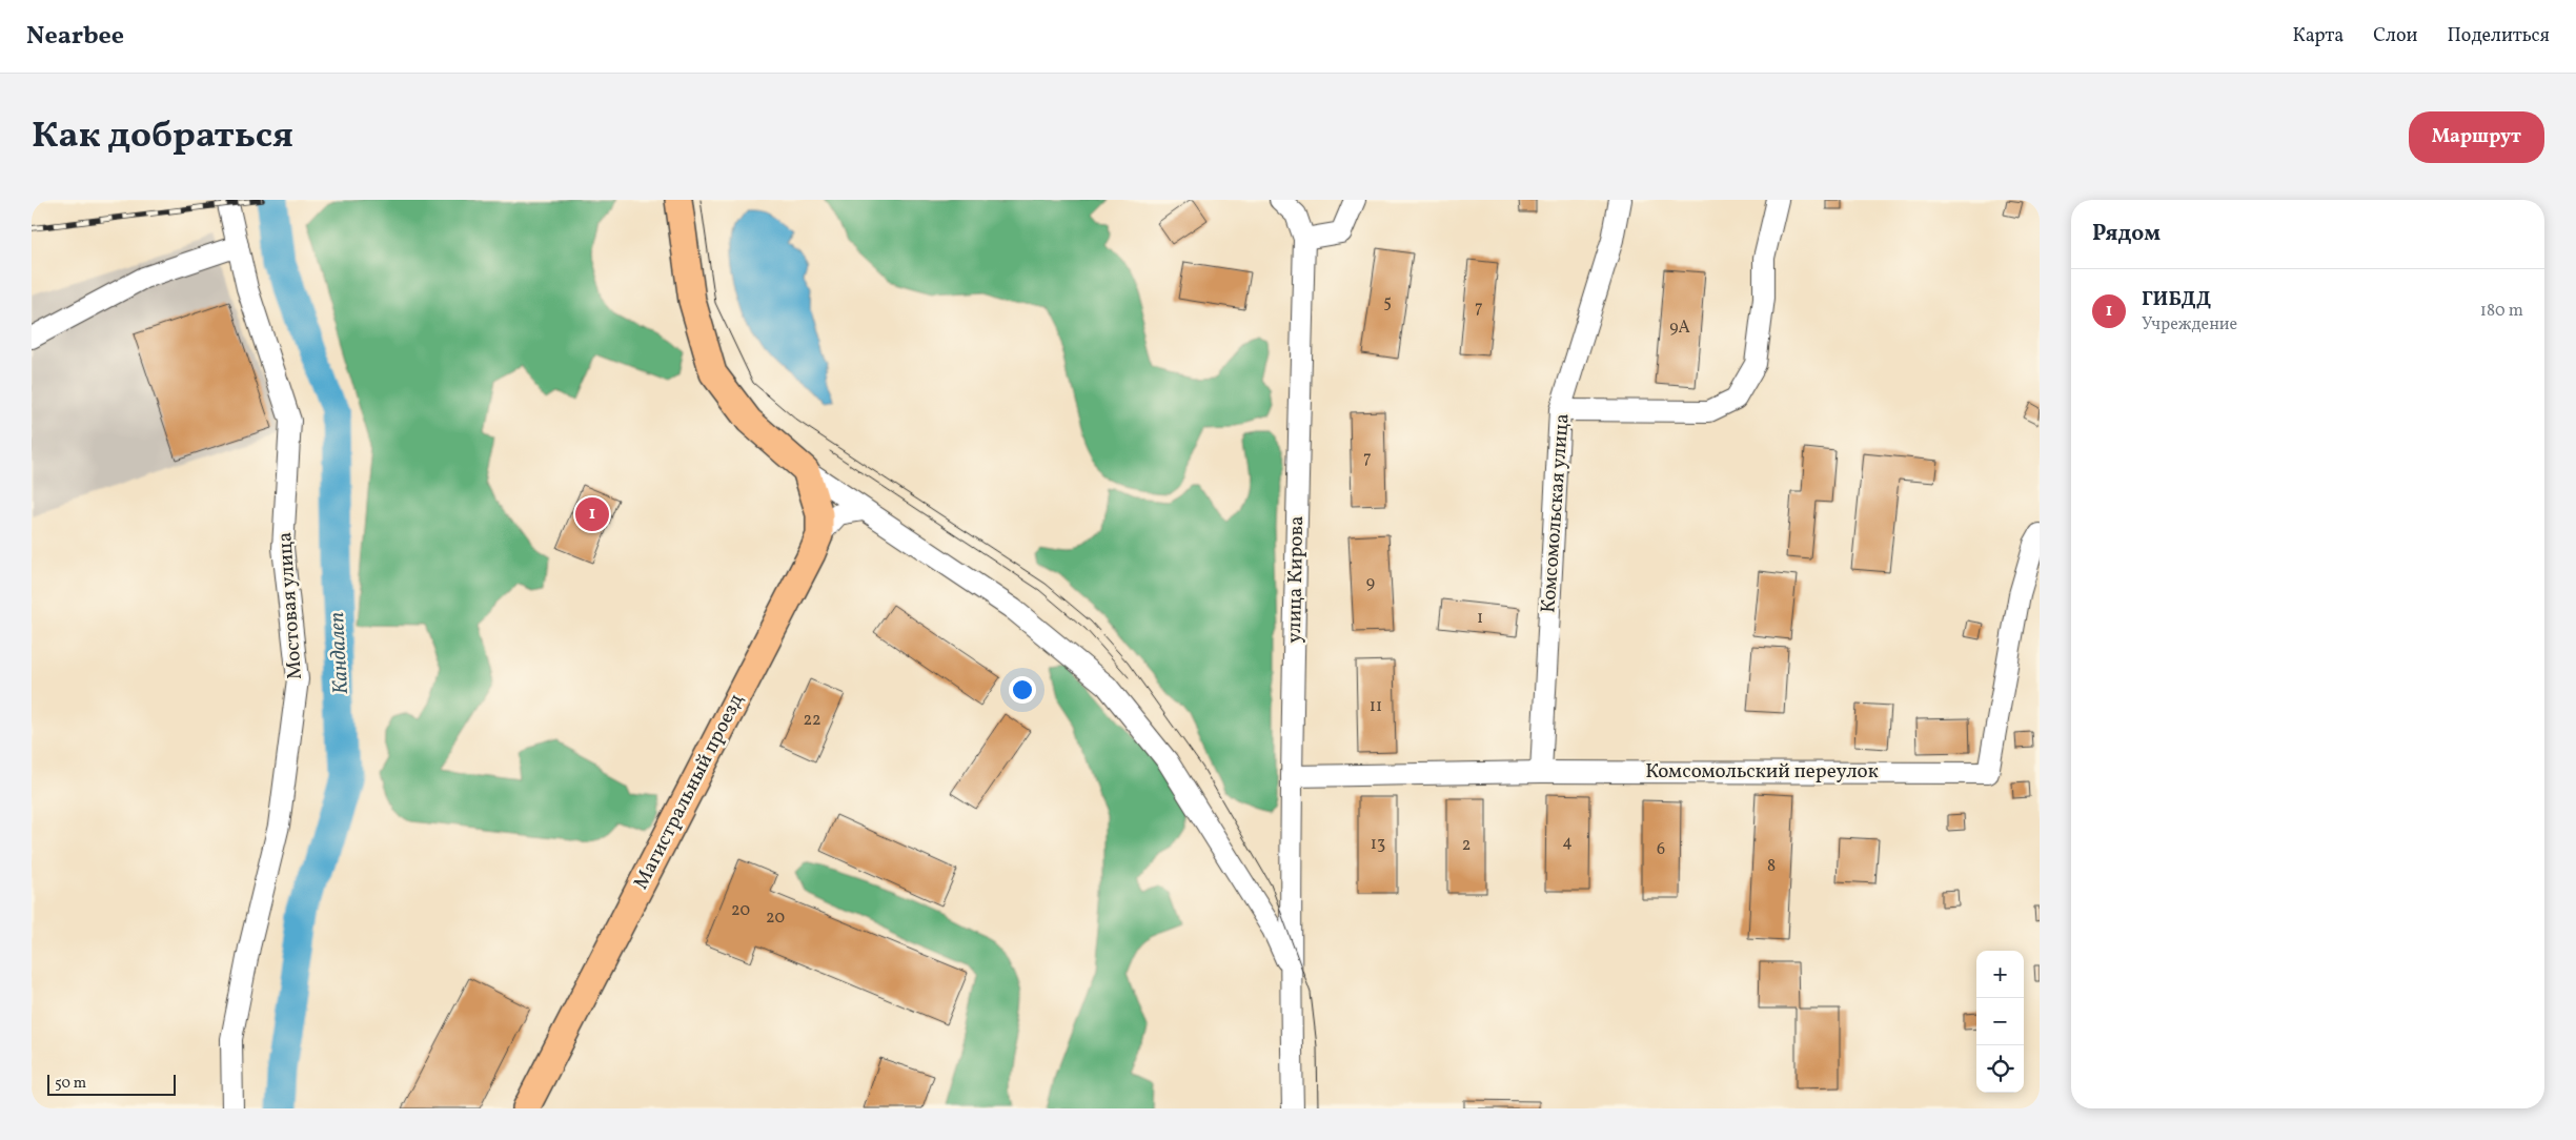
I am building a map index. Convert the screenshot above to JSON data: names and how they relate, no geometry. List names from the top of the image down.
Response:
{
  "streets": {
    "main road": ["улица Кирова", "Магистральный проезд"],
    "street": ["Комсомольская улица", "Мостовая улица", "Комсомольский переулок"]
  },
  "crossings": [
    ["Комсомольская улица", "Комсомольский переулок"],
    ["улица Кирова", "Комсомольский переулок"],
    ["улица Кирова", "Магистральный проезд"]
  ],
  "water": ["Кандалеп"],
  "house_numbers": [
    "5",
    "7",
    "9А",
    "7",
    "9",
    "1",
    "11",
    "22",
    "4",
    "13",
    "2",
    "6",
    "8",
    "20",
    "20"
  ],
  "scale_bar": "50 m",
  "page": {
    "header": "Nearbee",
    "nav": ["Карта", "Слои", "Поделиться"],
    "title": "Как добраться",
    "buttons": "Маршрут",
    "heading": "Рядом",
    "list": [
      {
        "mark": "1",
        "name": "ГИБДД",
        "note": "Учреждение",
        "value": "180 m"
      }
    ],
    "pins": "1",
    "map_buttons": ["+", "−"],
    "scale": "50 m"
  }
}
